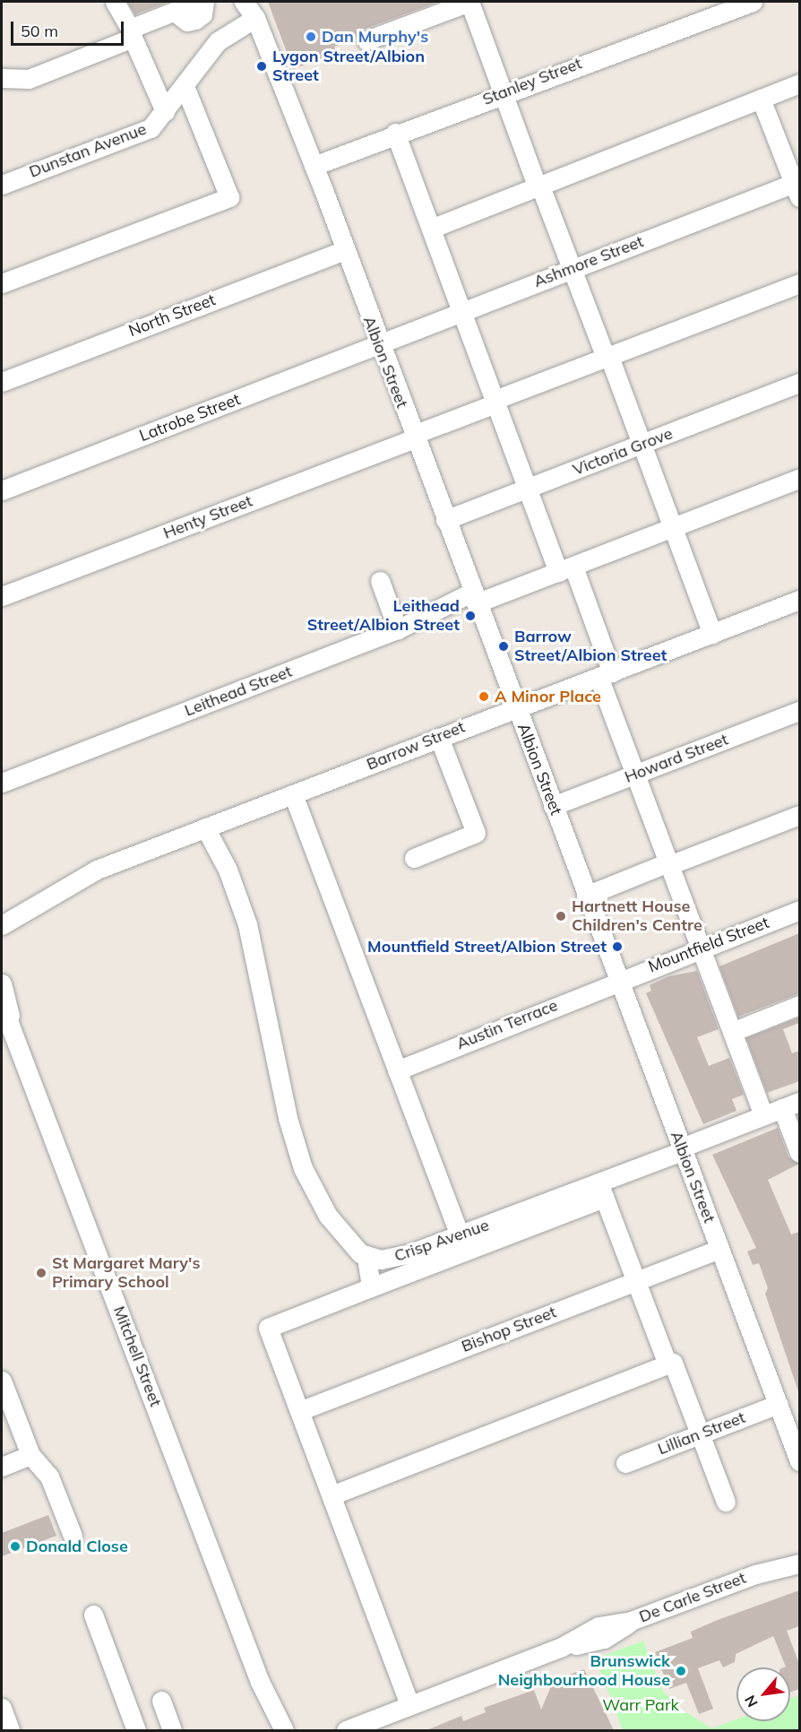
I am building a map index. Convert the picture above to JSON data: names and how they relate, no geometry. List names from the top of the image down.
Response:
{
  "streets": {
    "street": [
      "Stanley Street",
      "Dunstan Avenue",
      "Ashmore Street",
      "North Street",
      "Albion Street",
      "Latrobe Street",
      "Victoria Grove",
      "Henty Street",
      "Leithead Street",
      "Barrow Street",
      "Howard Street",
      "Mountfield Street",
      "Austin Terrace",
      "Crisp Avenue",
      "Bishop Street",
      "Mitchell Street",
      "Lillian Street",
      "De Carle Street"
    ]
  },
  "crossings": [
    ["Stanley Street", "Albion Street"],
    ["Dunstan Avenue", "Albion Street"],
    ["Ashmore Street", "Albion Street"],
    ["Ashmore Street", "Latrobe Street"],
    ["North Street", "Albion Street"],
    ["Albion Street", "Latrobe Street"],
    ["Albion Street", "Victoria Grove"],
    ["Albion Street", "Henty Street"],
    ["Albion Street", "Leithead Street"],
    ["Albion Street", "Barrow Street"],
    ["Albion Street", "Howard Street"],
    ["Albion Street", "Mountfield Street"],
    ["Albion Street", "Austin Terrace"],
    ["Albion Street", "Crisp Avenue"],
    ["Albion Street", "Bishop Street"],
    ["Albion Street", "Lillian Street"],
    ["Mountfield Street", "Austin Terrace"]
  ],
  "parks": ["Warr Park"],
  "places": [
    "Dan Murphy's",
    "Lygon Street/Albion Street",
    "Leithead Street/Albion Street",
    "Barrow Street/Albion Street",
    "A Minor Place",
    "Hartnett House Children's Centre",
    "Mountfield Street/Albion Street",
    "St Margaret Mary's Primary School",
    "Donald Close",
    "Brunswick Neighbourhood House"
  ],
  "scale_bar": "50 m",
  "north": "bottom left"
}
